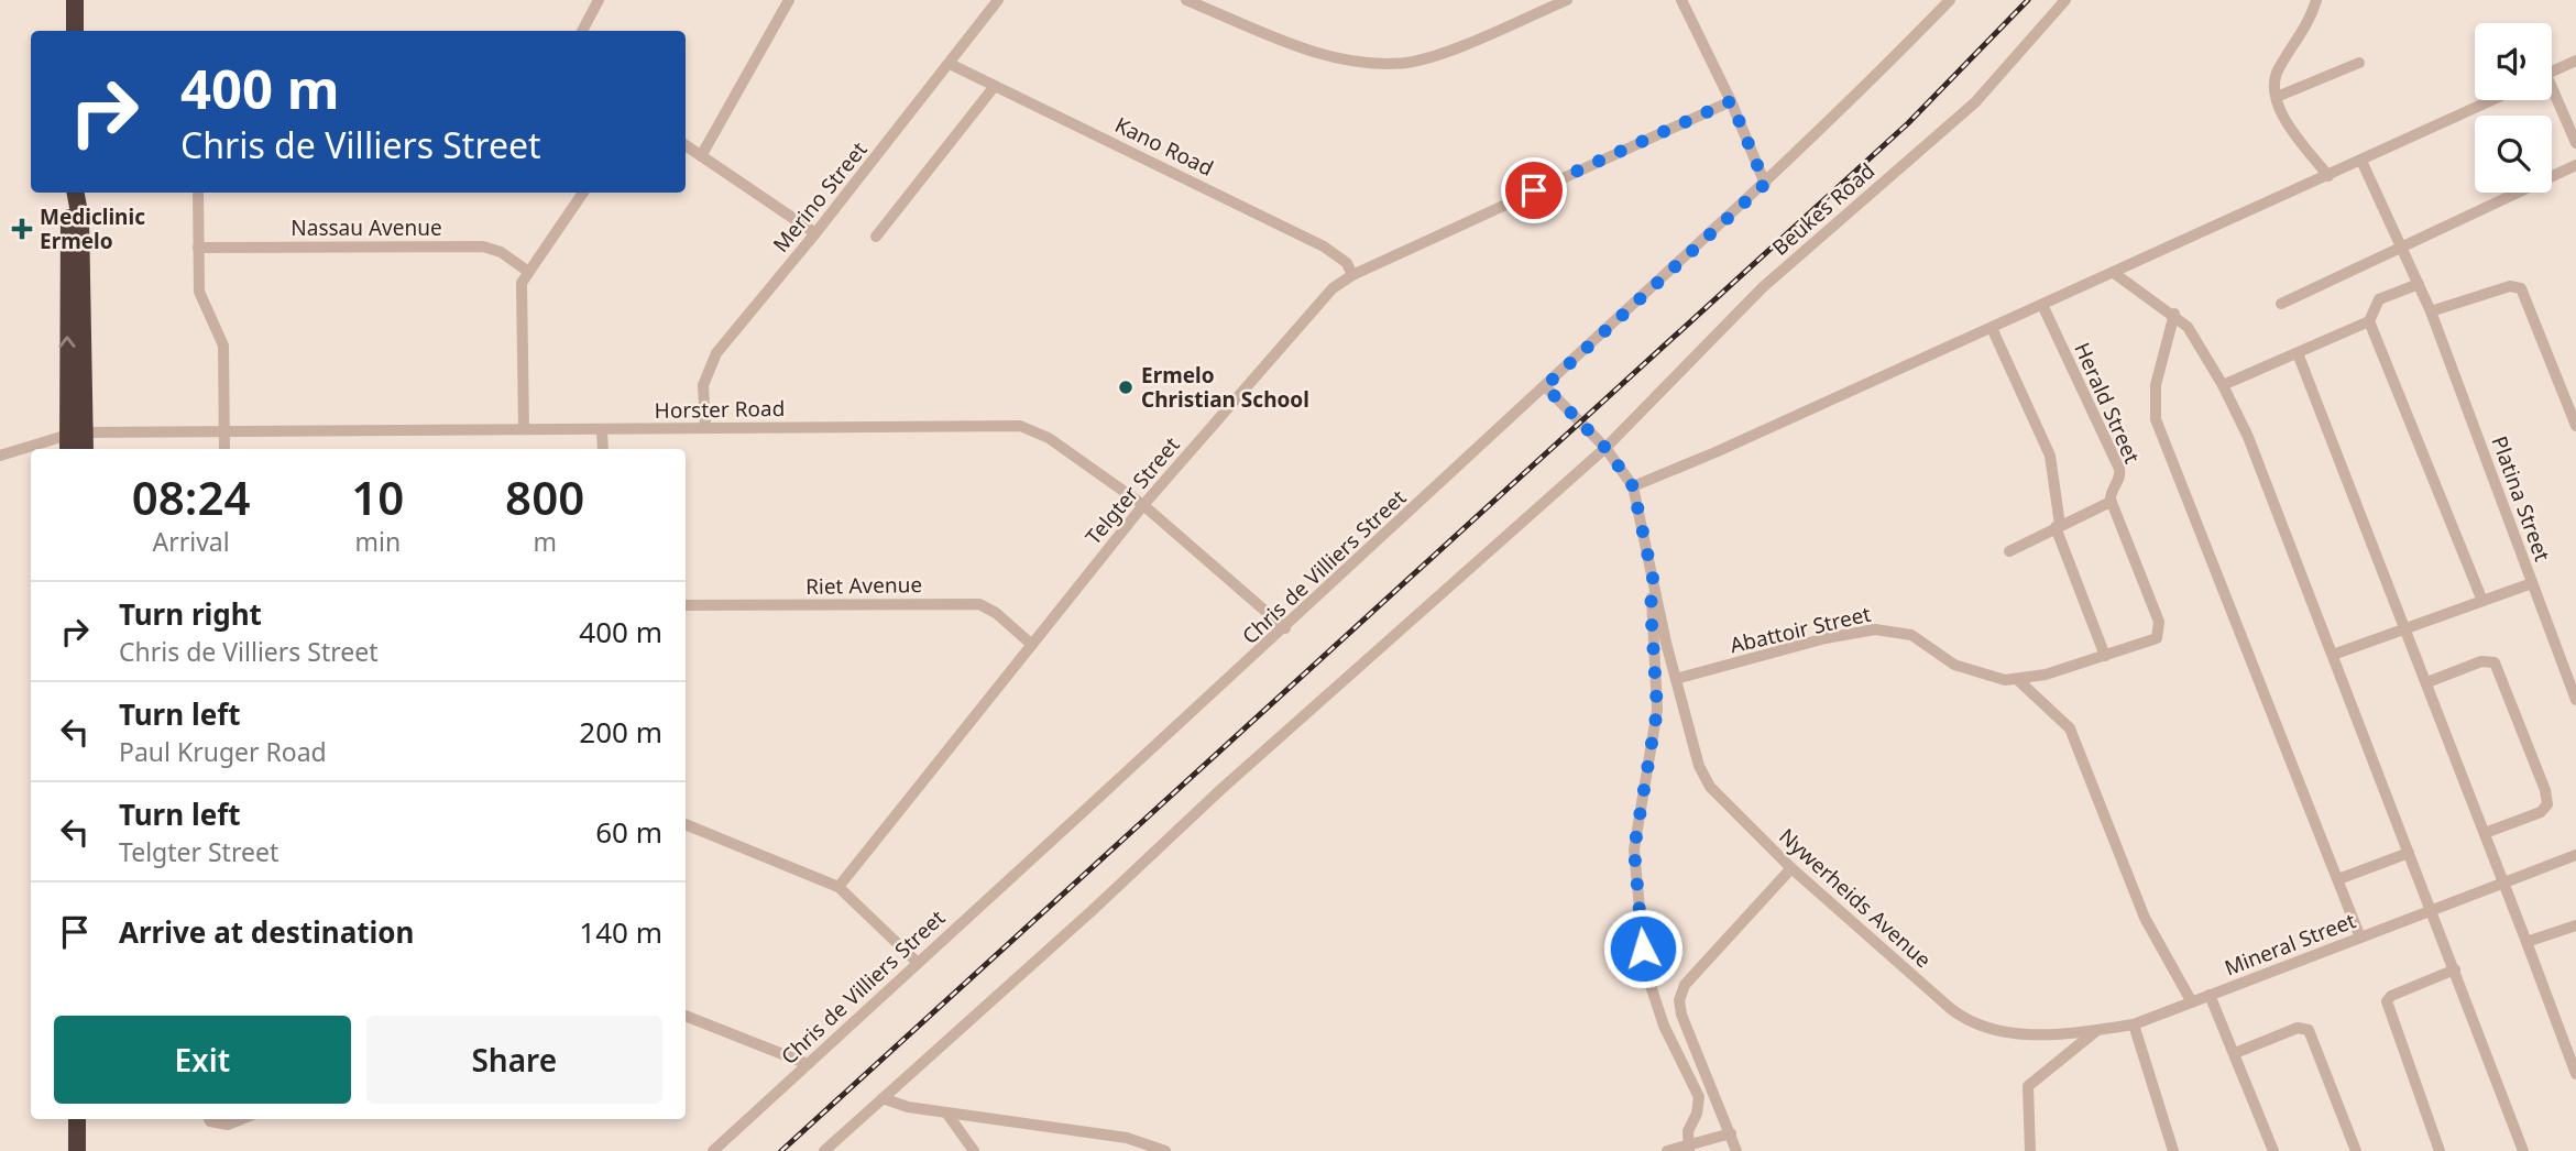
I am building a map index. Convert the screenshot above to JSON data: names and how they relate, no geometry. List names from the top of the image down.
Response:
{
  "streets": {
    "street": [
      "Kano Road",
      "Merino Street",
      "Beukes Road",
      "Nassau Avenue",
      "Herald Street",
      "Horster Road",
      "Telgter Street",
      "Platina Street",
      "Chris de Villiers Street",
      "Riet Avenue",
      "Abattoir Street",
      "Nywerheids Avenue",
      "Mineral Street"
    ]
  },
  "crossings": [
    ["Kano Road", "Merino Street"],
    ["Kano Road", "Telgter Street"],
    ["Merino Street", "Horster Road"],
    ["Herald Street", "Abattoir Street"],
    ["Horster Road", "Telgter Street"],
    ["Horster Road", "Chris de Villiers Street"],
    ["Telgter Street", "Riet Avenue"],
    ["Abattoir Street", "Nywerheids Avenue"],
    ["Nywerheids Avenue", "Mineral Street"]
  ],
  "places": {
    "health": ["Mediclinic Ermelo"],
    "other": ["Ermelo Christian School"]
  },
  "page": {
    "turn": ["400 m", "Chris de Villiers Street"],
    "eta": [
      "08:24",
      "Arrival",
      "10",
      "min",
      "800",
      "m"
    ],
    "list": [
      {
        "name": "Turn right",
        "note": "Chris de Villiers Street",
        "value": "400 m"
      },
      {
        "name": "Turn left",
        "note": "Paul Kruger Road",
        "value": "200 m"
      },
      {
        "name": "Turn left",
        "note": "Telgter Street",
        "value": "60 m"
      },
      {
        "name": "Arrive at destination",
        "value": "140 m"
      }
    ],
    "buttons": ["Exit", "Share"]
  }
}
